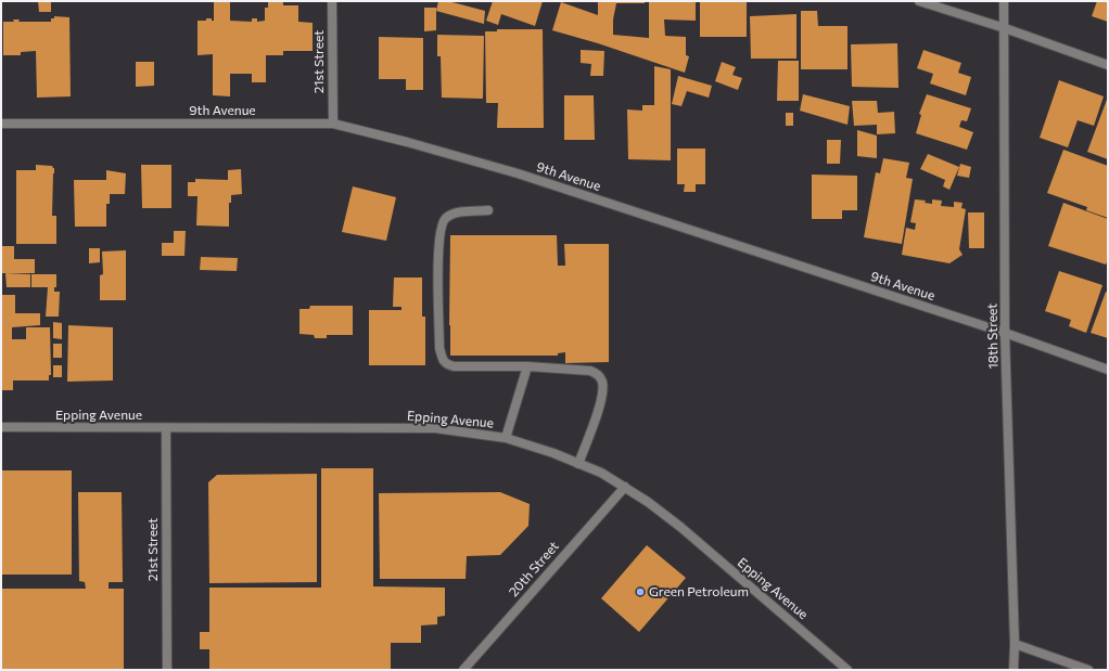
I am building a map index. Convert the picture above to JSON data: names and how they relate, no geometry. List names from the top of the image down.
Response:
{
  "streets": {
    "street": [
      "21st Street",
      "9th Avenue",
      "18th Street",
      "Epping Avenue",
      "20th Street"
    ]
  },
  "crossings": [
    ["21st Street", "9th Avenue"],
    ["21st Street", "Epping Avenue"],
    ["9th Avenue", "18th Street"],
    ["Epping Avenue", "20th Street"]
  ],
  "places": ["Green Petroleum"]
}
